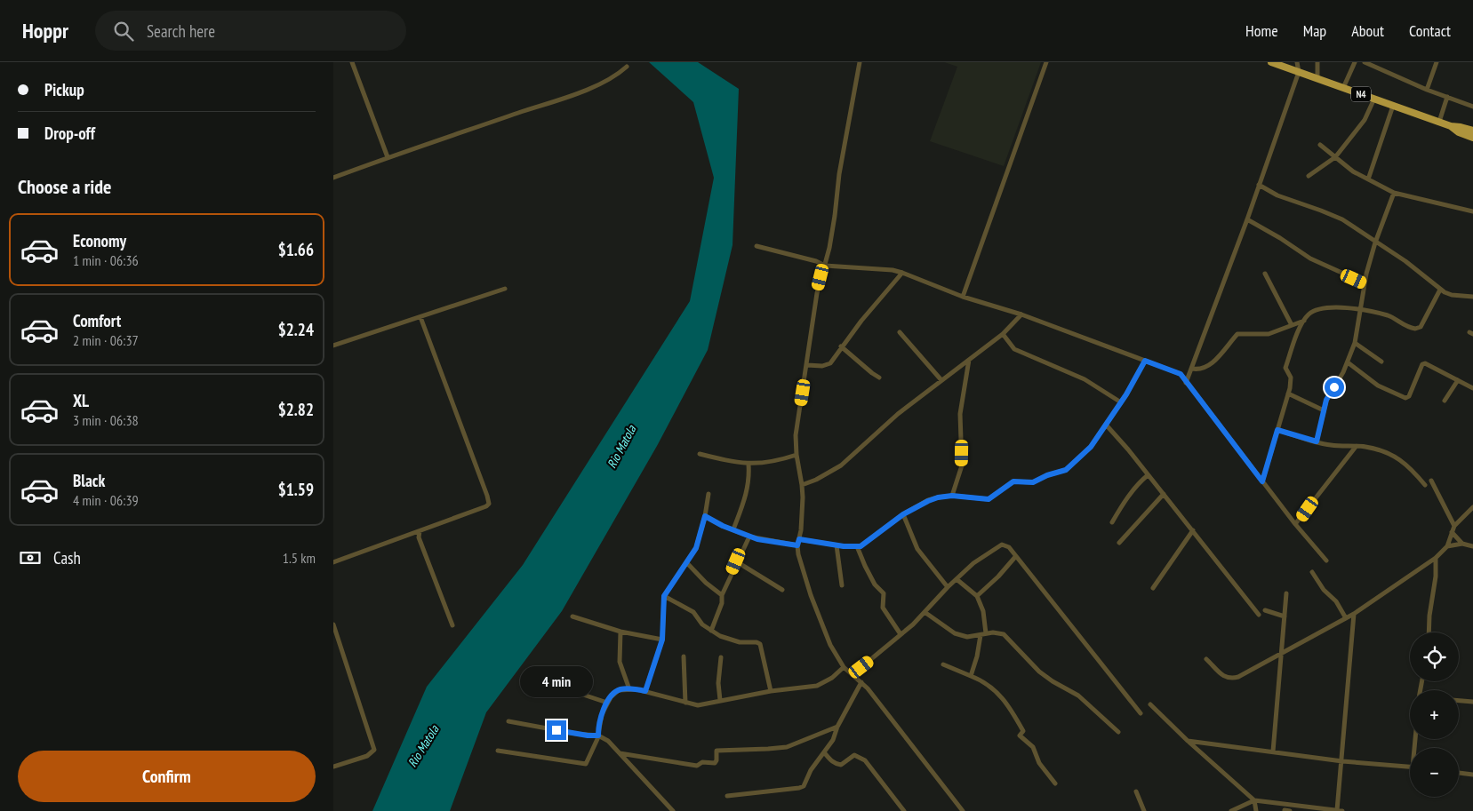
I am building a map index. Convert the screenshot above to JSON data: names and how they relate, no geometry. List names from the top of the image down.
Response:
{
  "streets": {
    "highway": ["N4"]
  },
  "water": ["Rio Matola"],
  "page": {
    "header": "Hoppr",
    "search": "Search here",
    "nav": [
      "Home",
      "Map",
      "About",
      "Contact"
    ],
    "banner": ["Pickup", "Drop-off"],
    "heading": "Choose a ride",
    "list": [
      {
        "name": "Economy",
        "note": "1 min · 06:36",
        "value": "$1.66"
      },
      {
        "name": "Comfort",
        "note": "2 min · 06:37",
        "value": "$2.24"
      },
      {
        "name": "XL",
        "note": "3 min · 06:38",
        "value": "$2.82"
      },
      {
        "name": "Black",
        "note": "4 min · 06:39",
        "value": "$1.59"
      }
    ],
    "pay": ["Cash", "1.5 km"],
    "map_buttons": ["+", "−"],
    "bubble": "4 min",
    "buttons": "Confirm"
  }
}
